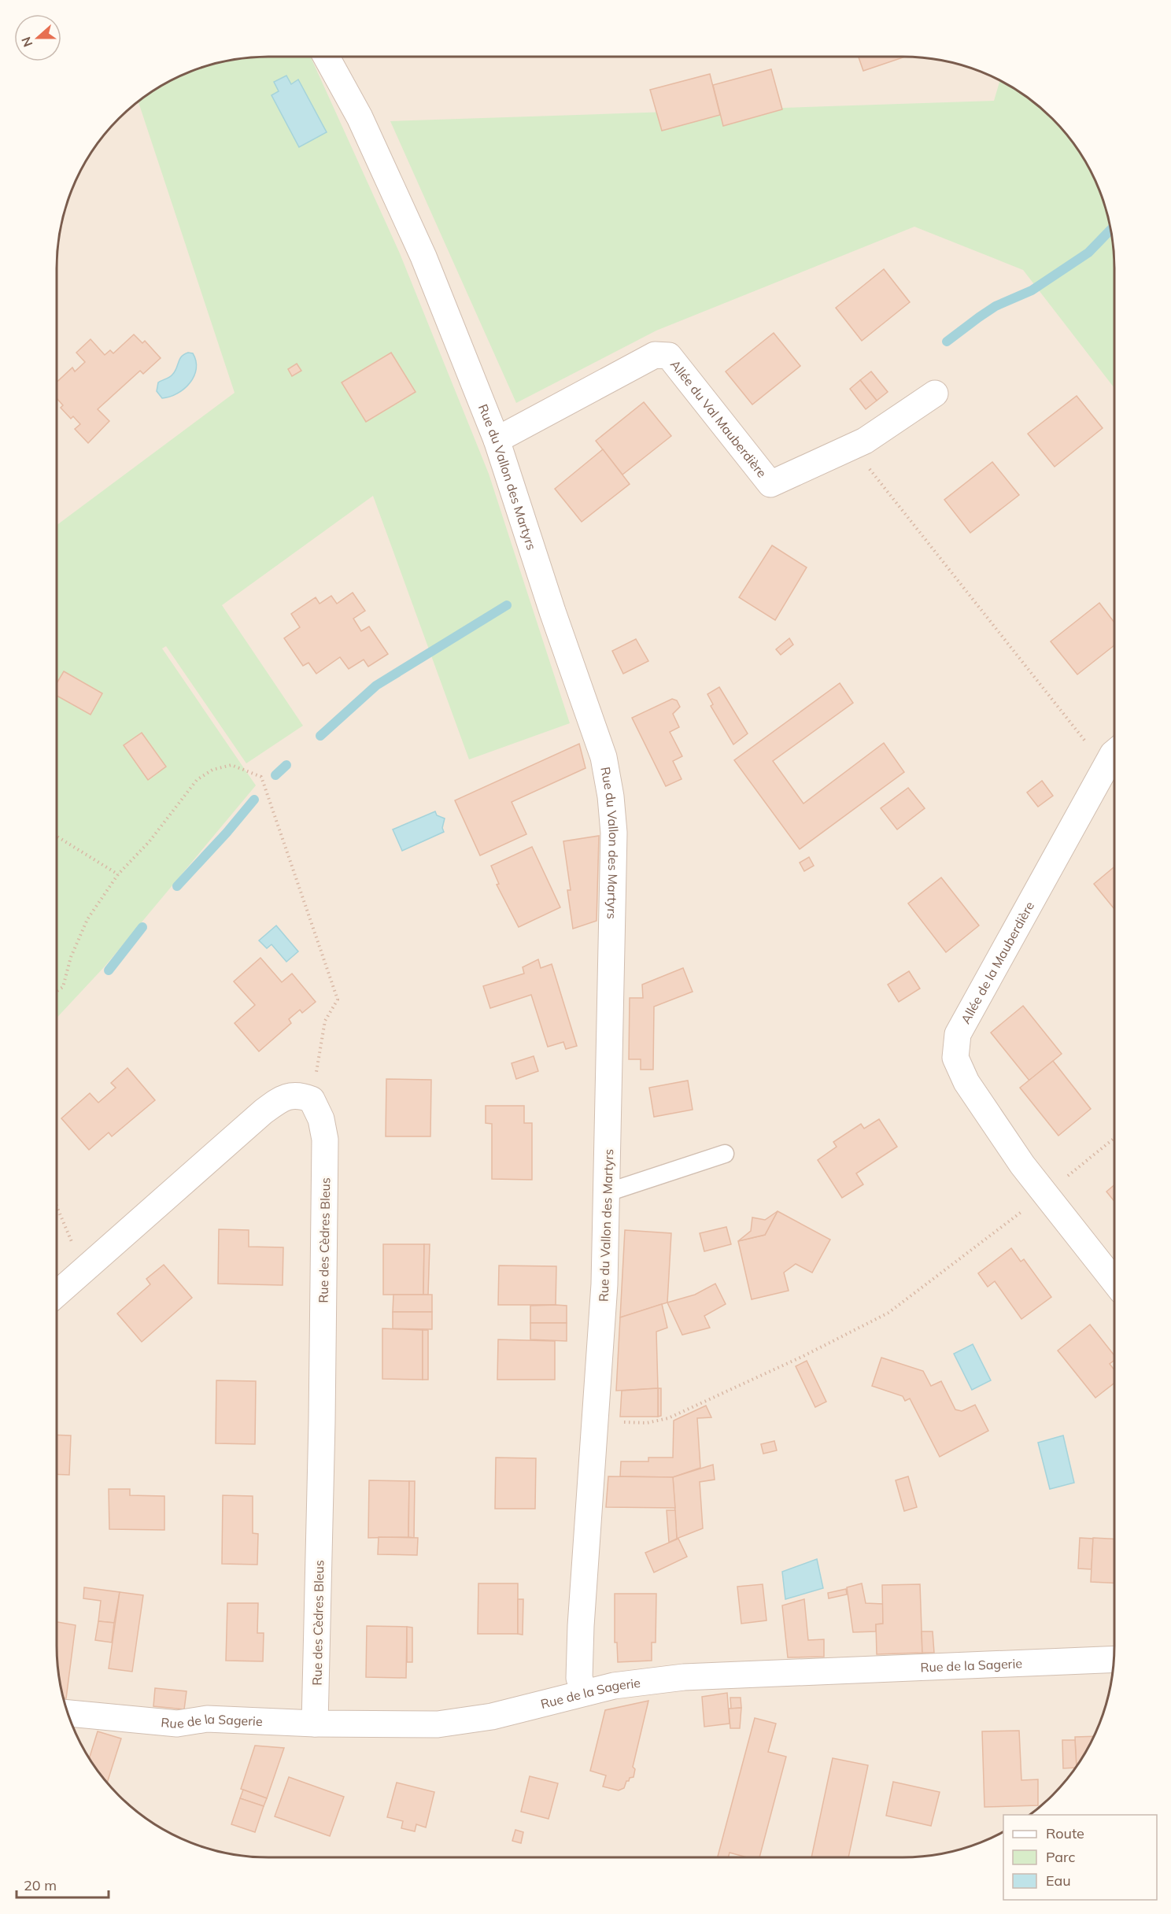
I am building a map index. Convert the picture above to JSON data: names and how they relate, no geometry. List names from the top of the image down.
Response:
{
  "streets": {
    "street": [
      "Allée du Val Mauberdière",
      "Rue du Vallon des Martyrs",
      "Allée de la Mauberdière",
      "Rue des Cèdres Bleus",
      "Rue de la Sagerie"
    ]
  },
  "crossings": [
    ["Allée du Val Mauberdière", "Rue du Vallon des Martyrs"],
    ["Rue du Vallon des Martyrs", "Rue de la Sagerie"],
    ["Rue des Cèdres Bleus", "Rue de la Sagerie"]
  ],
  "legend": ["Route", "Parc", "Eau"],
  "scale_bar": "20 m",
  "north": "left"
}
